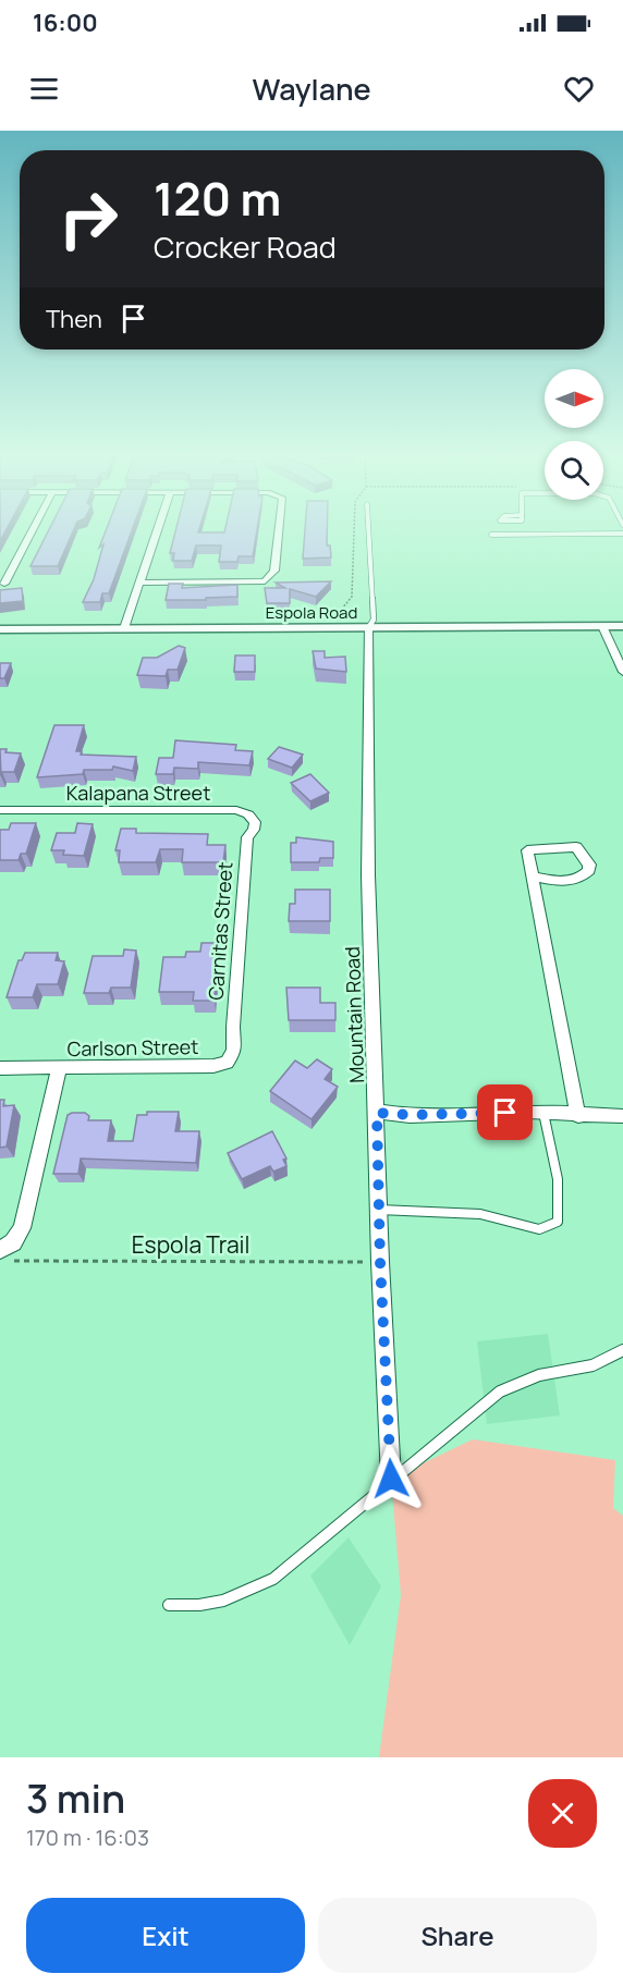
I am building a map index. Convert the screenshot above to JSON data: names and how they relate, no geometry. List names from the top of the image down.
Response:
{
  "streets": {
    "main road": ["Espola Road"],
    "street": [
      "Kalapana Street",
      "Carnitas Street",
      "Mountain Road",
      "Carlson Street"
    ],
    "path": ["Espola Trail"]
  },
  "crossings": [
    ["Espola Road", "Mountain Road"],
    ["Kalapana Street", "Carnitas Street"],
    ["Carnitas Street", "Carlson Street"],
    ["Mountain Road", "Espola Trail"]
  ],
  "north": "right",
  "page": {
    "status": "16:00",
    "header": "Waylane",
    "turn": ["120 m", "Crocker Road"],
    "then": "Then",
    "heading": ["3 min", "170 m · 16:03"],
    "buttons": ["Exit", "Share"]
  }
}
